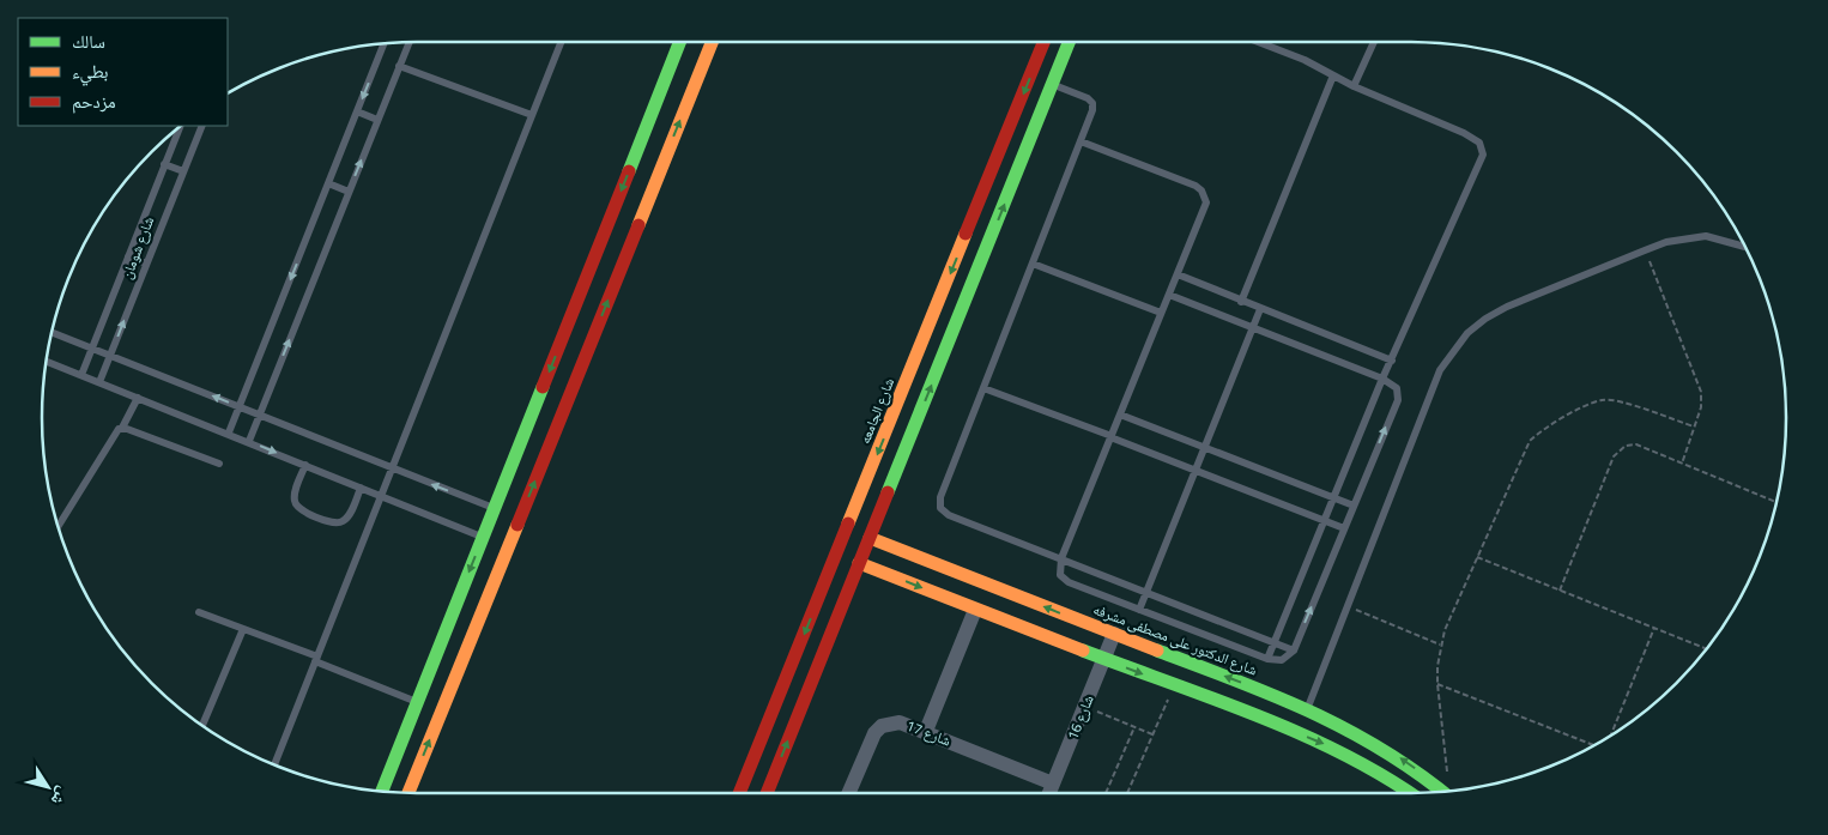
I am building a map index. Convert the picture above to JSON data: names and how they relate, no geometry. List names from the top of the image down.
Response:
{
  "streets": {
    "main road": ["شارع الجامعه", "شارع الدكتور على مصطفى مشرفه"],
    "street": ["شارع 16", "شارع 17"],
    "lane": ["شارع شومان"]
  },
  "crossings": [
    ["شارع الدكتور على مصطفى مشرفه", "شارع 16"],
    ["شارع 16", "شارع 17"]
  ],
  "legend": ["سالك", "بطيء", "مزدحم"],
  "north": "bottom right"
}
